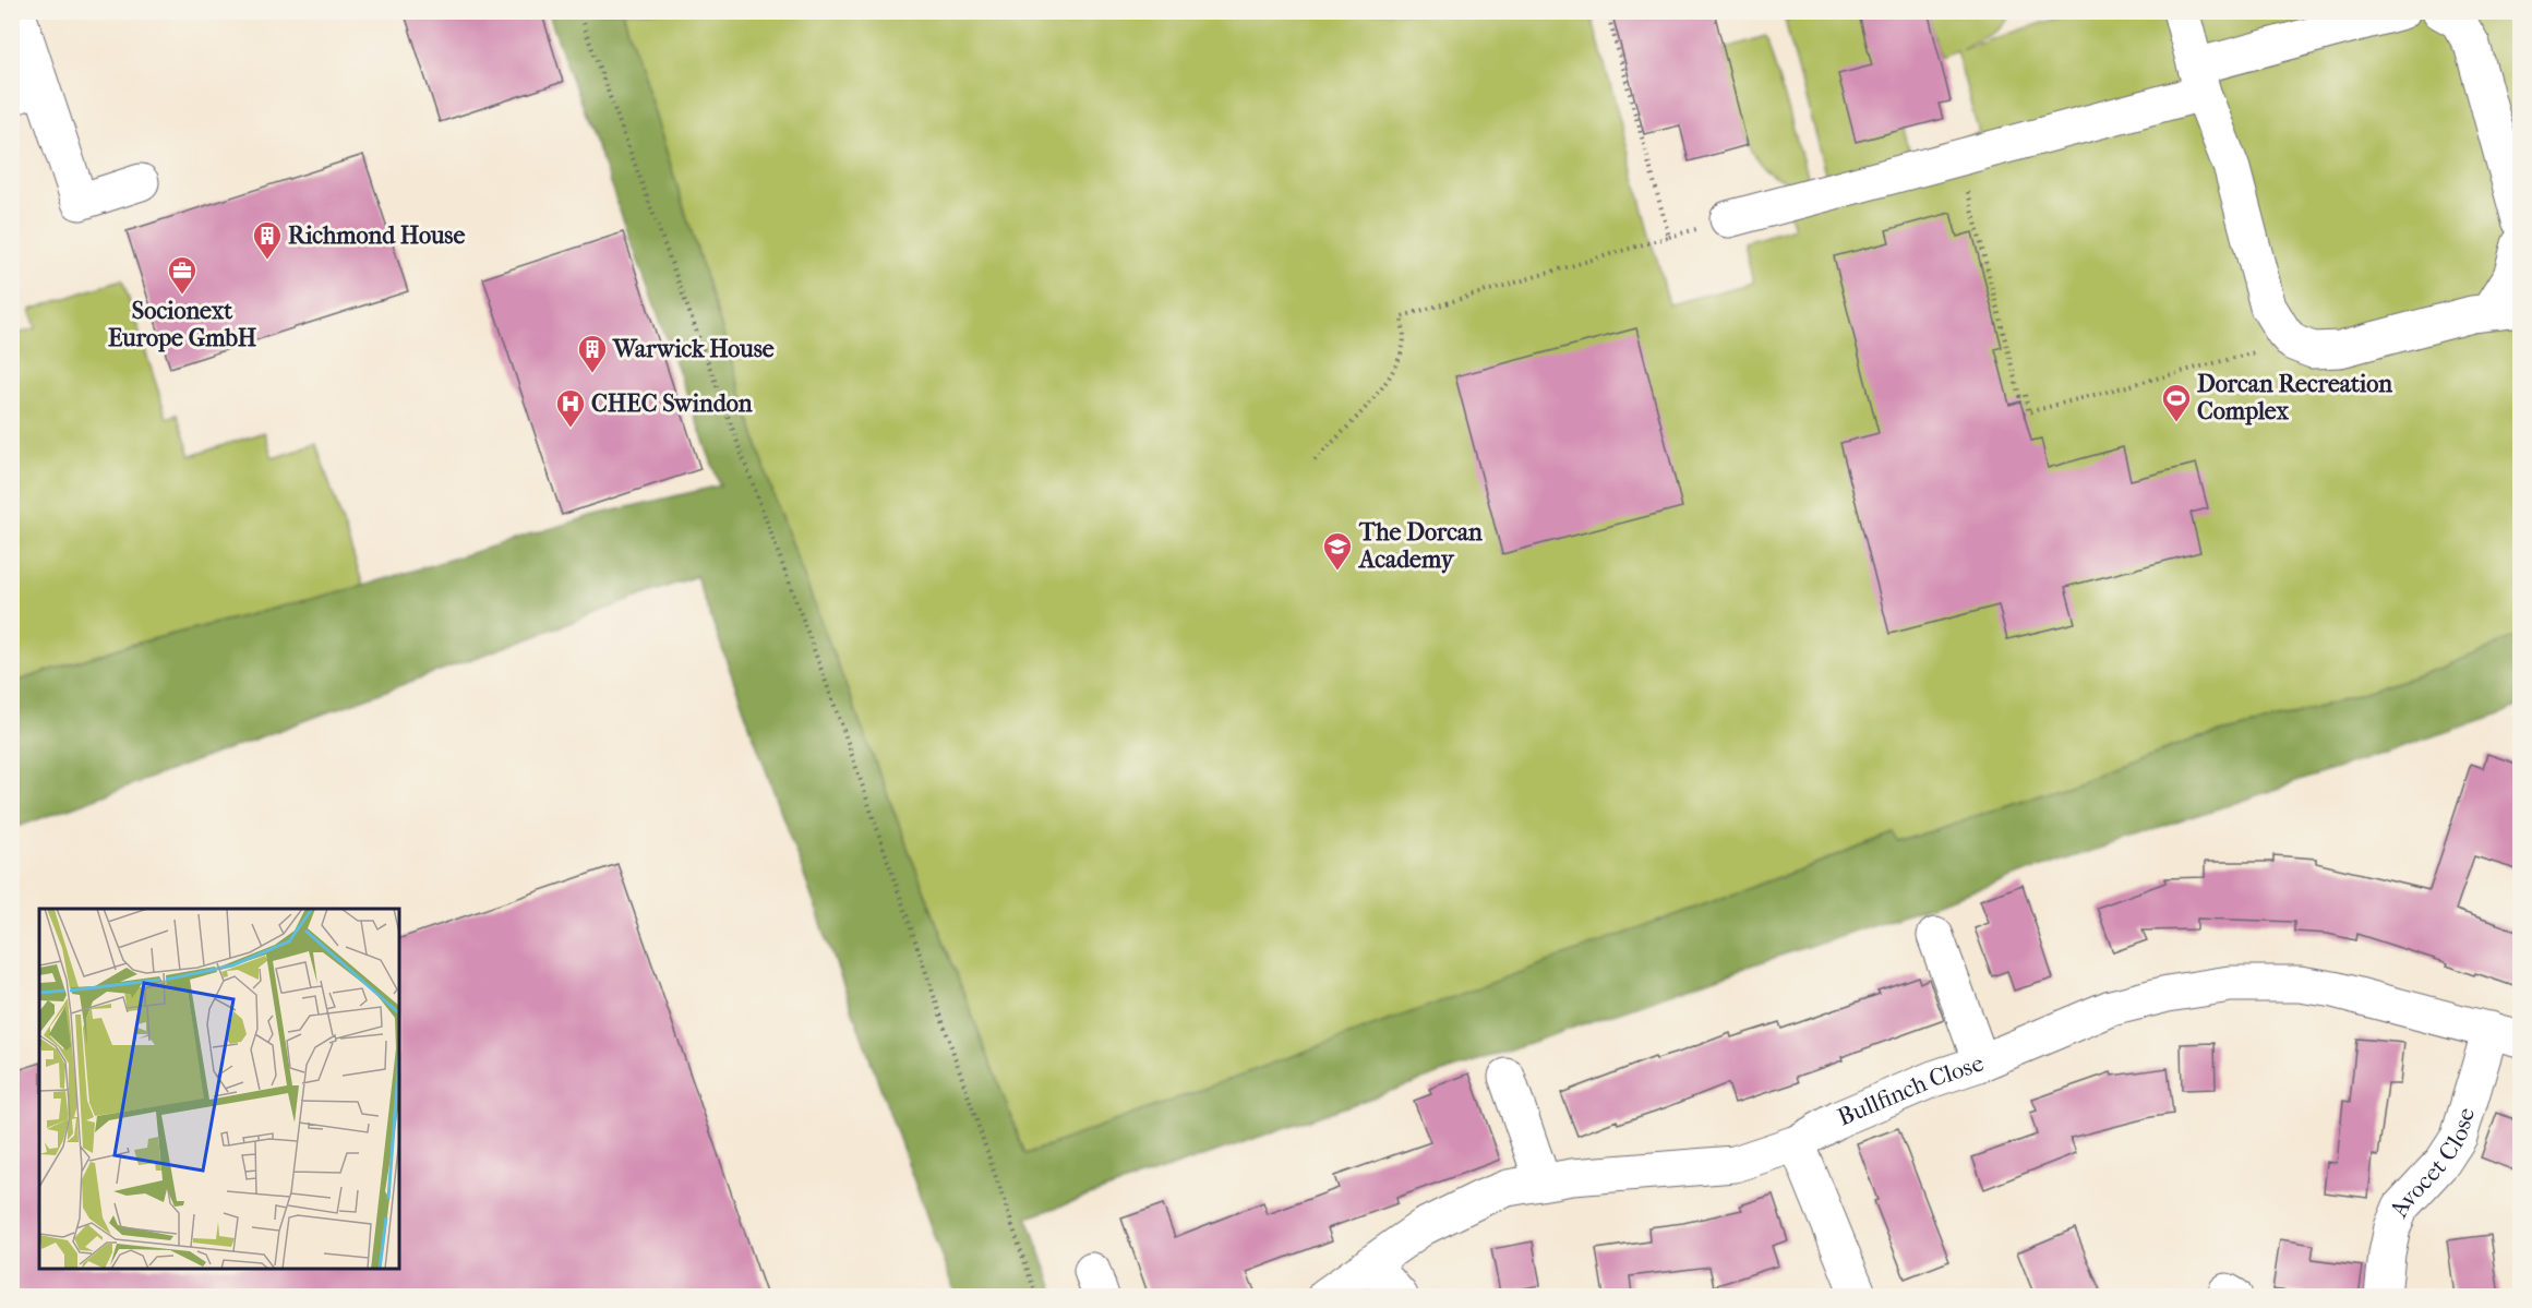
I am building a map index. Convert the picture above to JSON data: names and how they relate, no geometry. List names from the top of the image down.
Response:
{
  "streets": {
    "street": ["Bullfinch Close", "Avocet Close"]
  },
  "crossings": [
    ["Bullfinch Close", "Avocet Close"]
  ],
  "places": {
    "building": ["Richmond House", "Warwick House"],
    "office": ["Socionext Europe GmbH"],
    "sports": ["Dorcan Recreation Complex"],
    "hospital": ["CHEC Swindon"],
    "school or university": ["The Dorcan Academy"]
  }
}
